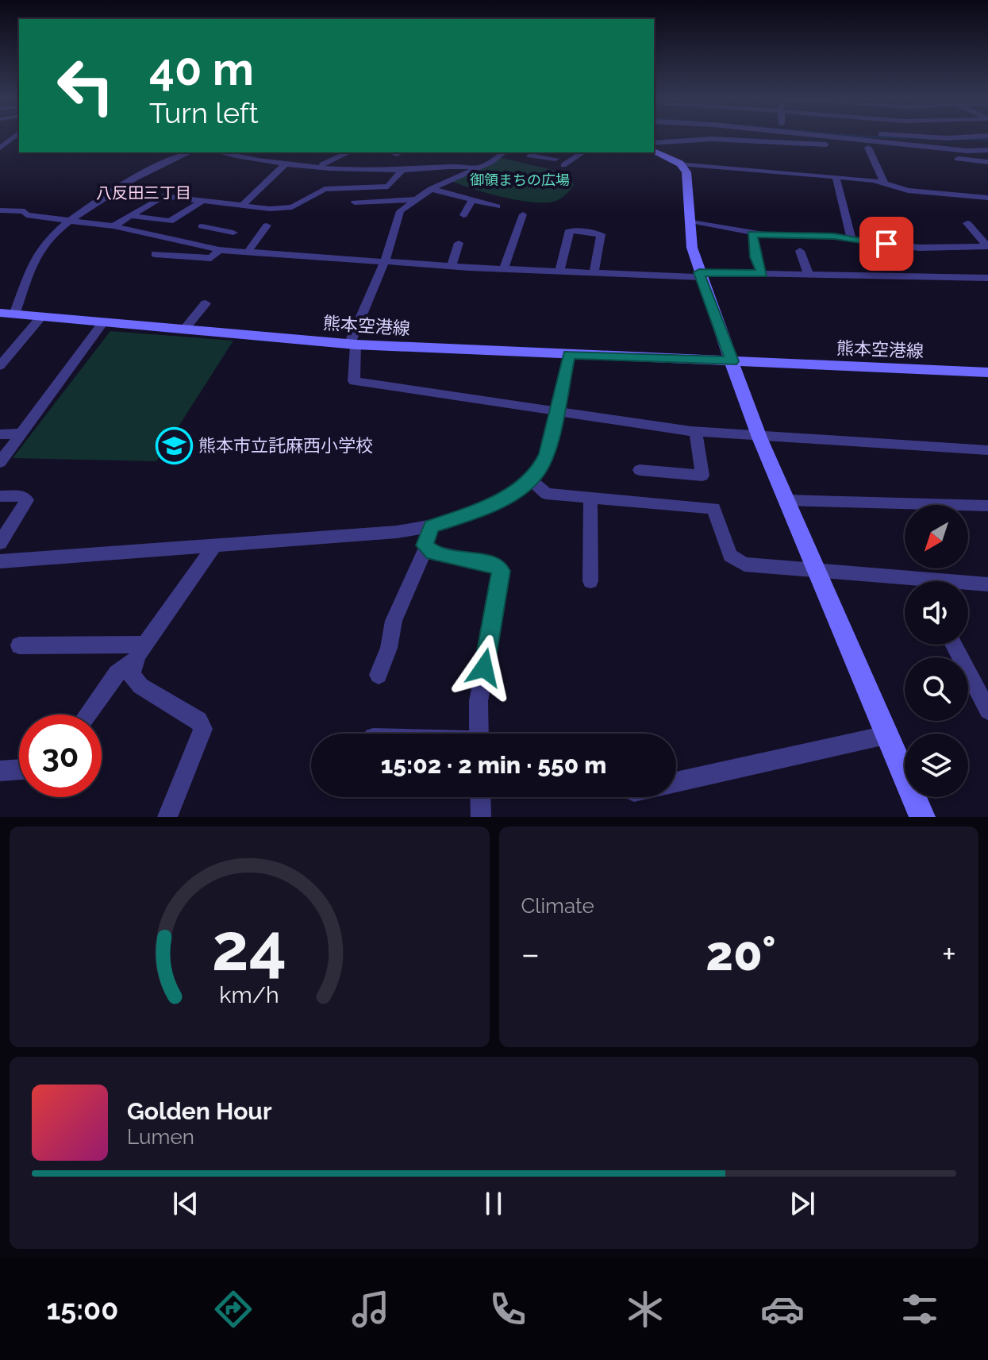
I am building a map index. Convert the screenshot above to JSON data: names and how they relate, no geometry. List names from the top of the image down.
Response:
{
  "streets": {
    "main road": ["熊本空港線"]
  },
  "districts": ["八反田三丁目"],
  "parks": ["御領まちの広場"],
  "places": {
    "school or university": ["熊本市立託麻西小学校"]
  },
  "north": "bottom left",
  "page": {
    "turn": ["40 m", "Turn left"],
    "limit": "30",
    "trip": "15:02 · 2 min · 550 m",
    "tile": "Climate",
    "heat": ["−", "20°", "+"],
    "song": ["Golden Hour", "Lumen"],
    "tabs": "15:00",
    "gauge": ["24", "km/h"]
  }
}
